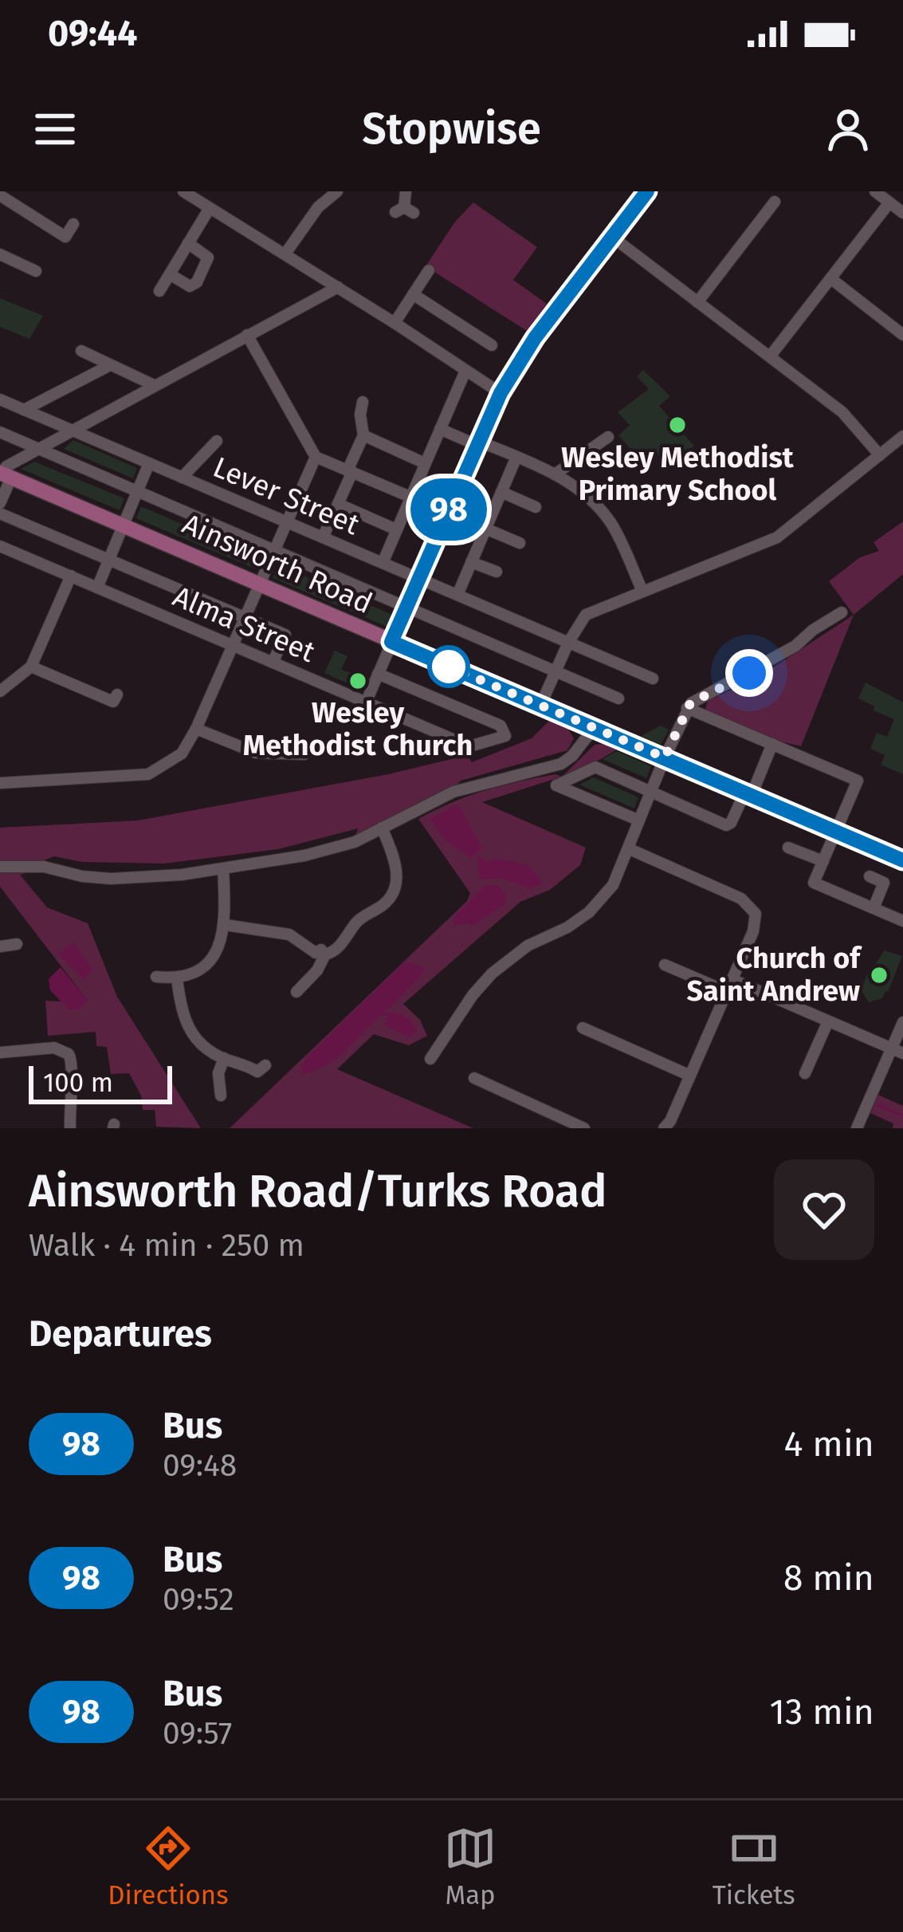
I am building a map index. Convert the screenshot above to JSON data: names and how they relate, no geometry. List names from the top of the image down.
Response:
{
  "streets": {
    "main road": ["Ainsworth Road"],
    "street": ["Lever Street", "Alma Street"]
  },
  "places": ["Wesley Methodist Primary School", "Wesley Methodist Church", "Church of Saint Andrew"],
  "lines": ["bus line 98"],
  "scale_bar": "100 m",
  "page": {
    "status": "09:44",
    "header": "Stopwise",
    "on_map": "98",
    "scale": "100 m",
    "heading": [
      ["Ainsworth Road/Turks Road", "Walk · 4 min · 250 m"],
      "Departures"
    ],
    "list": [
      {
        "mark": "98",
        "name": "Bus",
        "note": "09:48",
        "value": "4 min"
      },
      {
        "mark": "98",
        "name": "Bus",
        "note": "09:52",
        "value": "8 min"
      },
      {
        "mark": "98",
        "name": "Bus",
        "note": "09:57",
        "value": "13 min"
      }
    ],
    "tabs": ["Directions", "Map", "Tickets"]
  }
}
